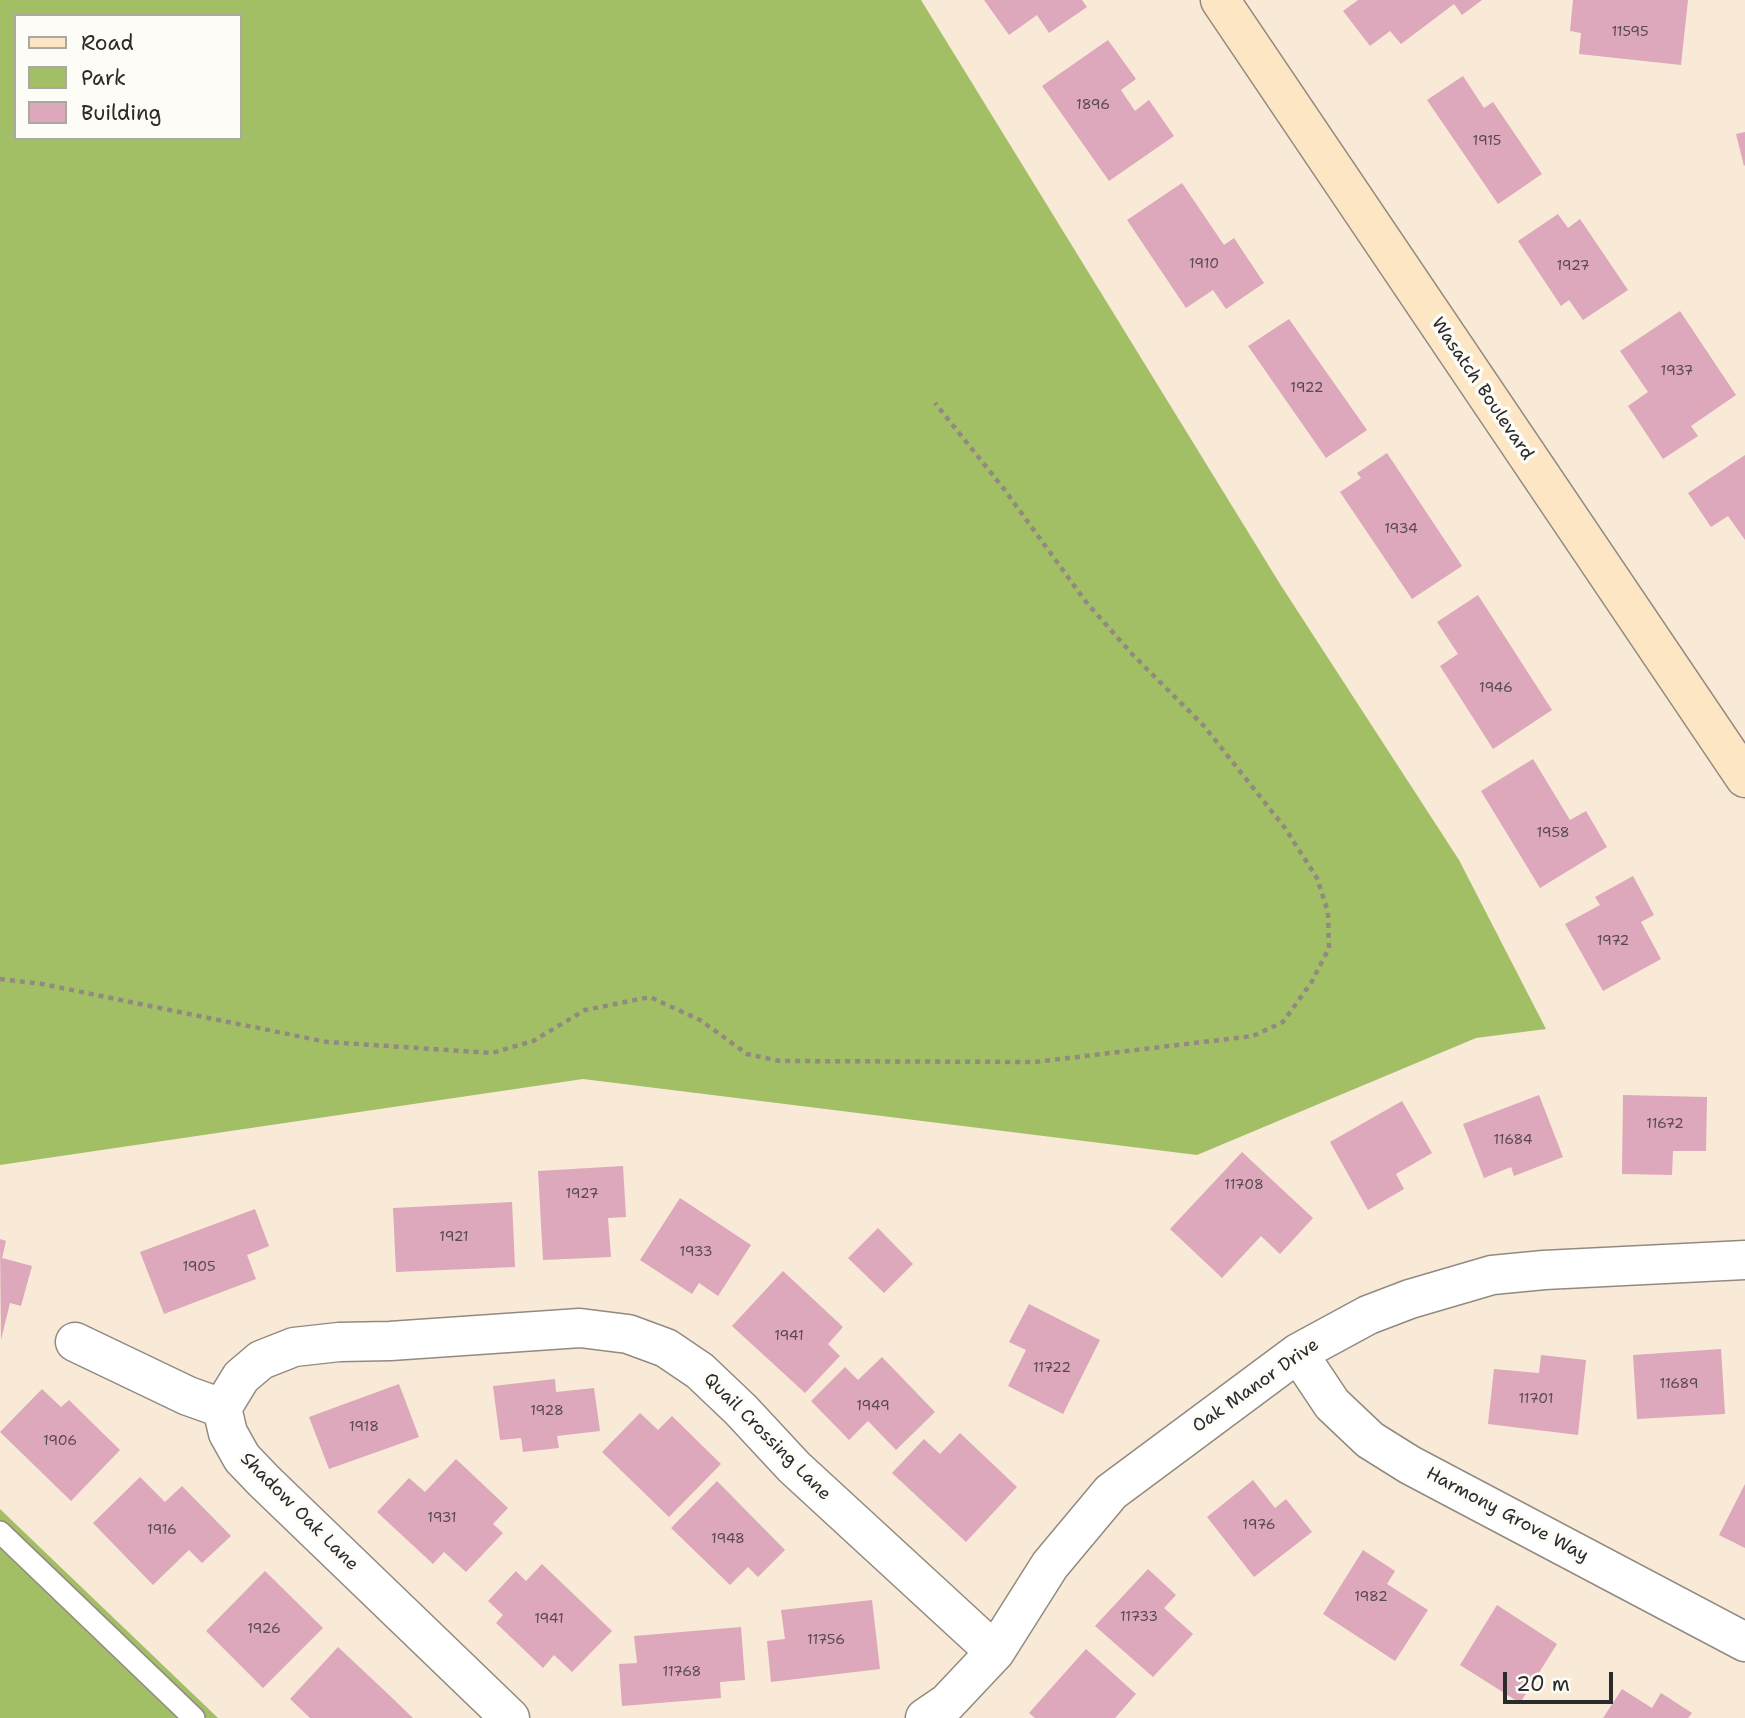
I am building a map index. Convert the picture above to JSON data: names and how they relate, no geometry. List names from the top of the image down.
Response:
{
  "streets": {
    "main road": ["Wasatch Boulevard"],
    "street": [
      "Oak Manor Drive",
      "Quail Crossing Lane",
      "Shadow Oak Lane",
      "Harmony Grove Way"
    ]
  },
  "crossings": [
    ["Oak Manor Drive", "Quail Crossing Lane"],
    ["Oak Manor Drive", "Harmony Grove Way"],
    ["Quail Crossing Lane", "Shadow Oak Lane"]
  ],
  "house_numbers": [
    "11595",
    "1896",
    "1915",
    "1910",
    "1927",
    "1937",
    "1922",
    "1934",
    "1946",
    "1958",
    "1972",
    "11672",
    "11684",
    "11708",
    "1927",
    "1921",
    "1933",
    "1905",
    "1941",
    "11722",
    "11689",
    "11701",
    "1949",
    "1928",
    "1918",
    "1906",
    "1931",
    "1976",
    "1916",
    "1948",
    "1982",
    "11733",
    "1941",
    "1926",
    "11756",
    "11768"
  ],
  "legend": ["Road", "Park", "Building"],
  "scale_bar": "20 m"
}
